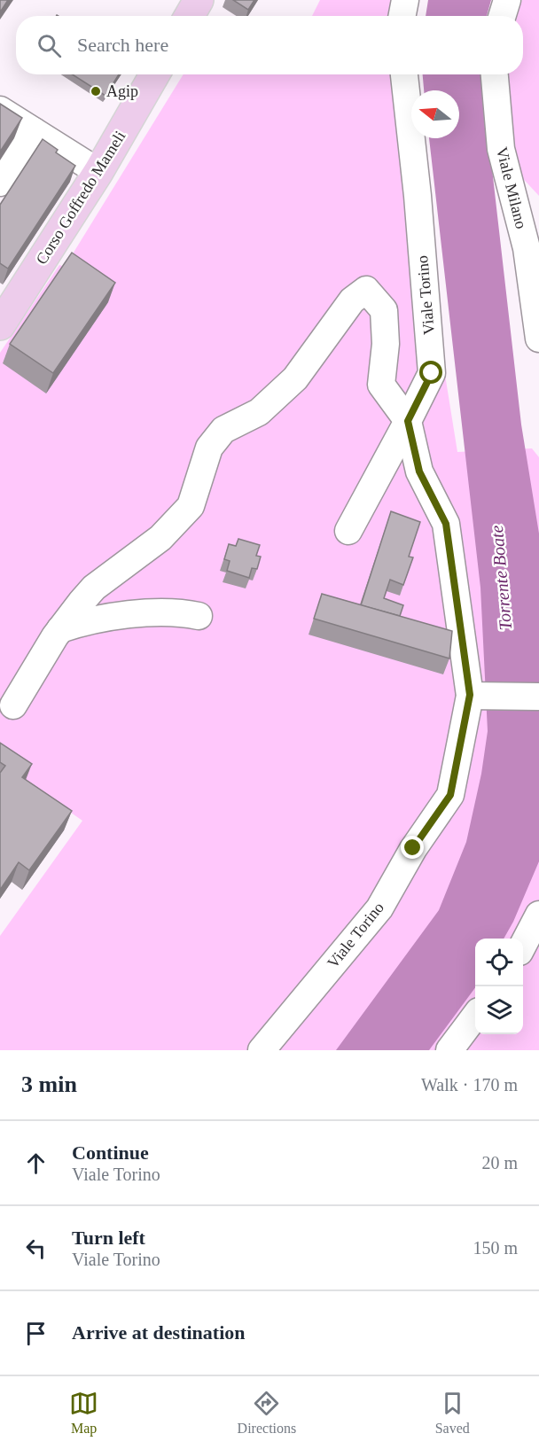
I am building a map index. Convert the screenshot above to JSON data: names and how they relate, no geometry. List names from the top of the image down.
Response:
{
  "streets": {
    "main road": ["Corso Goffredo Mameli"],
    "street": ["Viale Milano", "Viale Torino"]
  },
  "water": ["Torrente Boate"],
  "places": ["Agip"],
  "north": "left",
  "page": {
    "search": "Search here",
    "heading": ["3 min", "Walk · 170 m"],
    "list": [
      ["Continue", "Viale Torino", "20 m"],
      ["Turn left", "Viale Torino", "150 m"],
      "Arrive at destination"
    ],
    "nav": ["Map", "Directions", "Saved"]
  }
}
